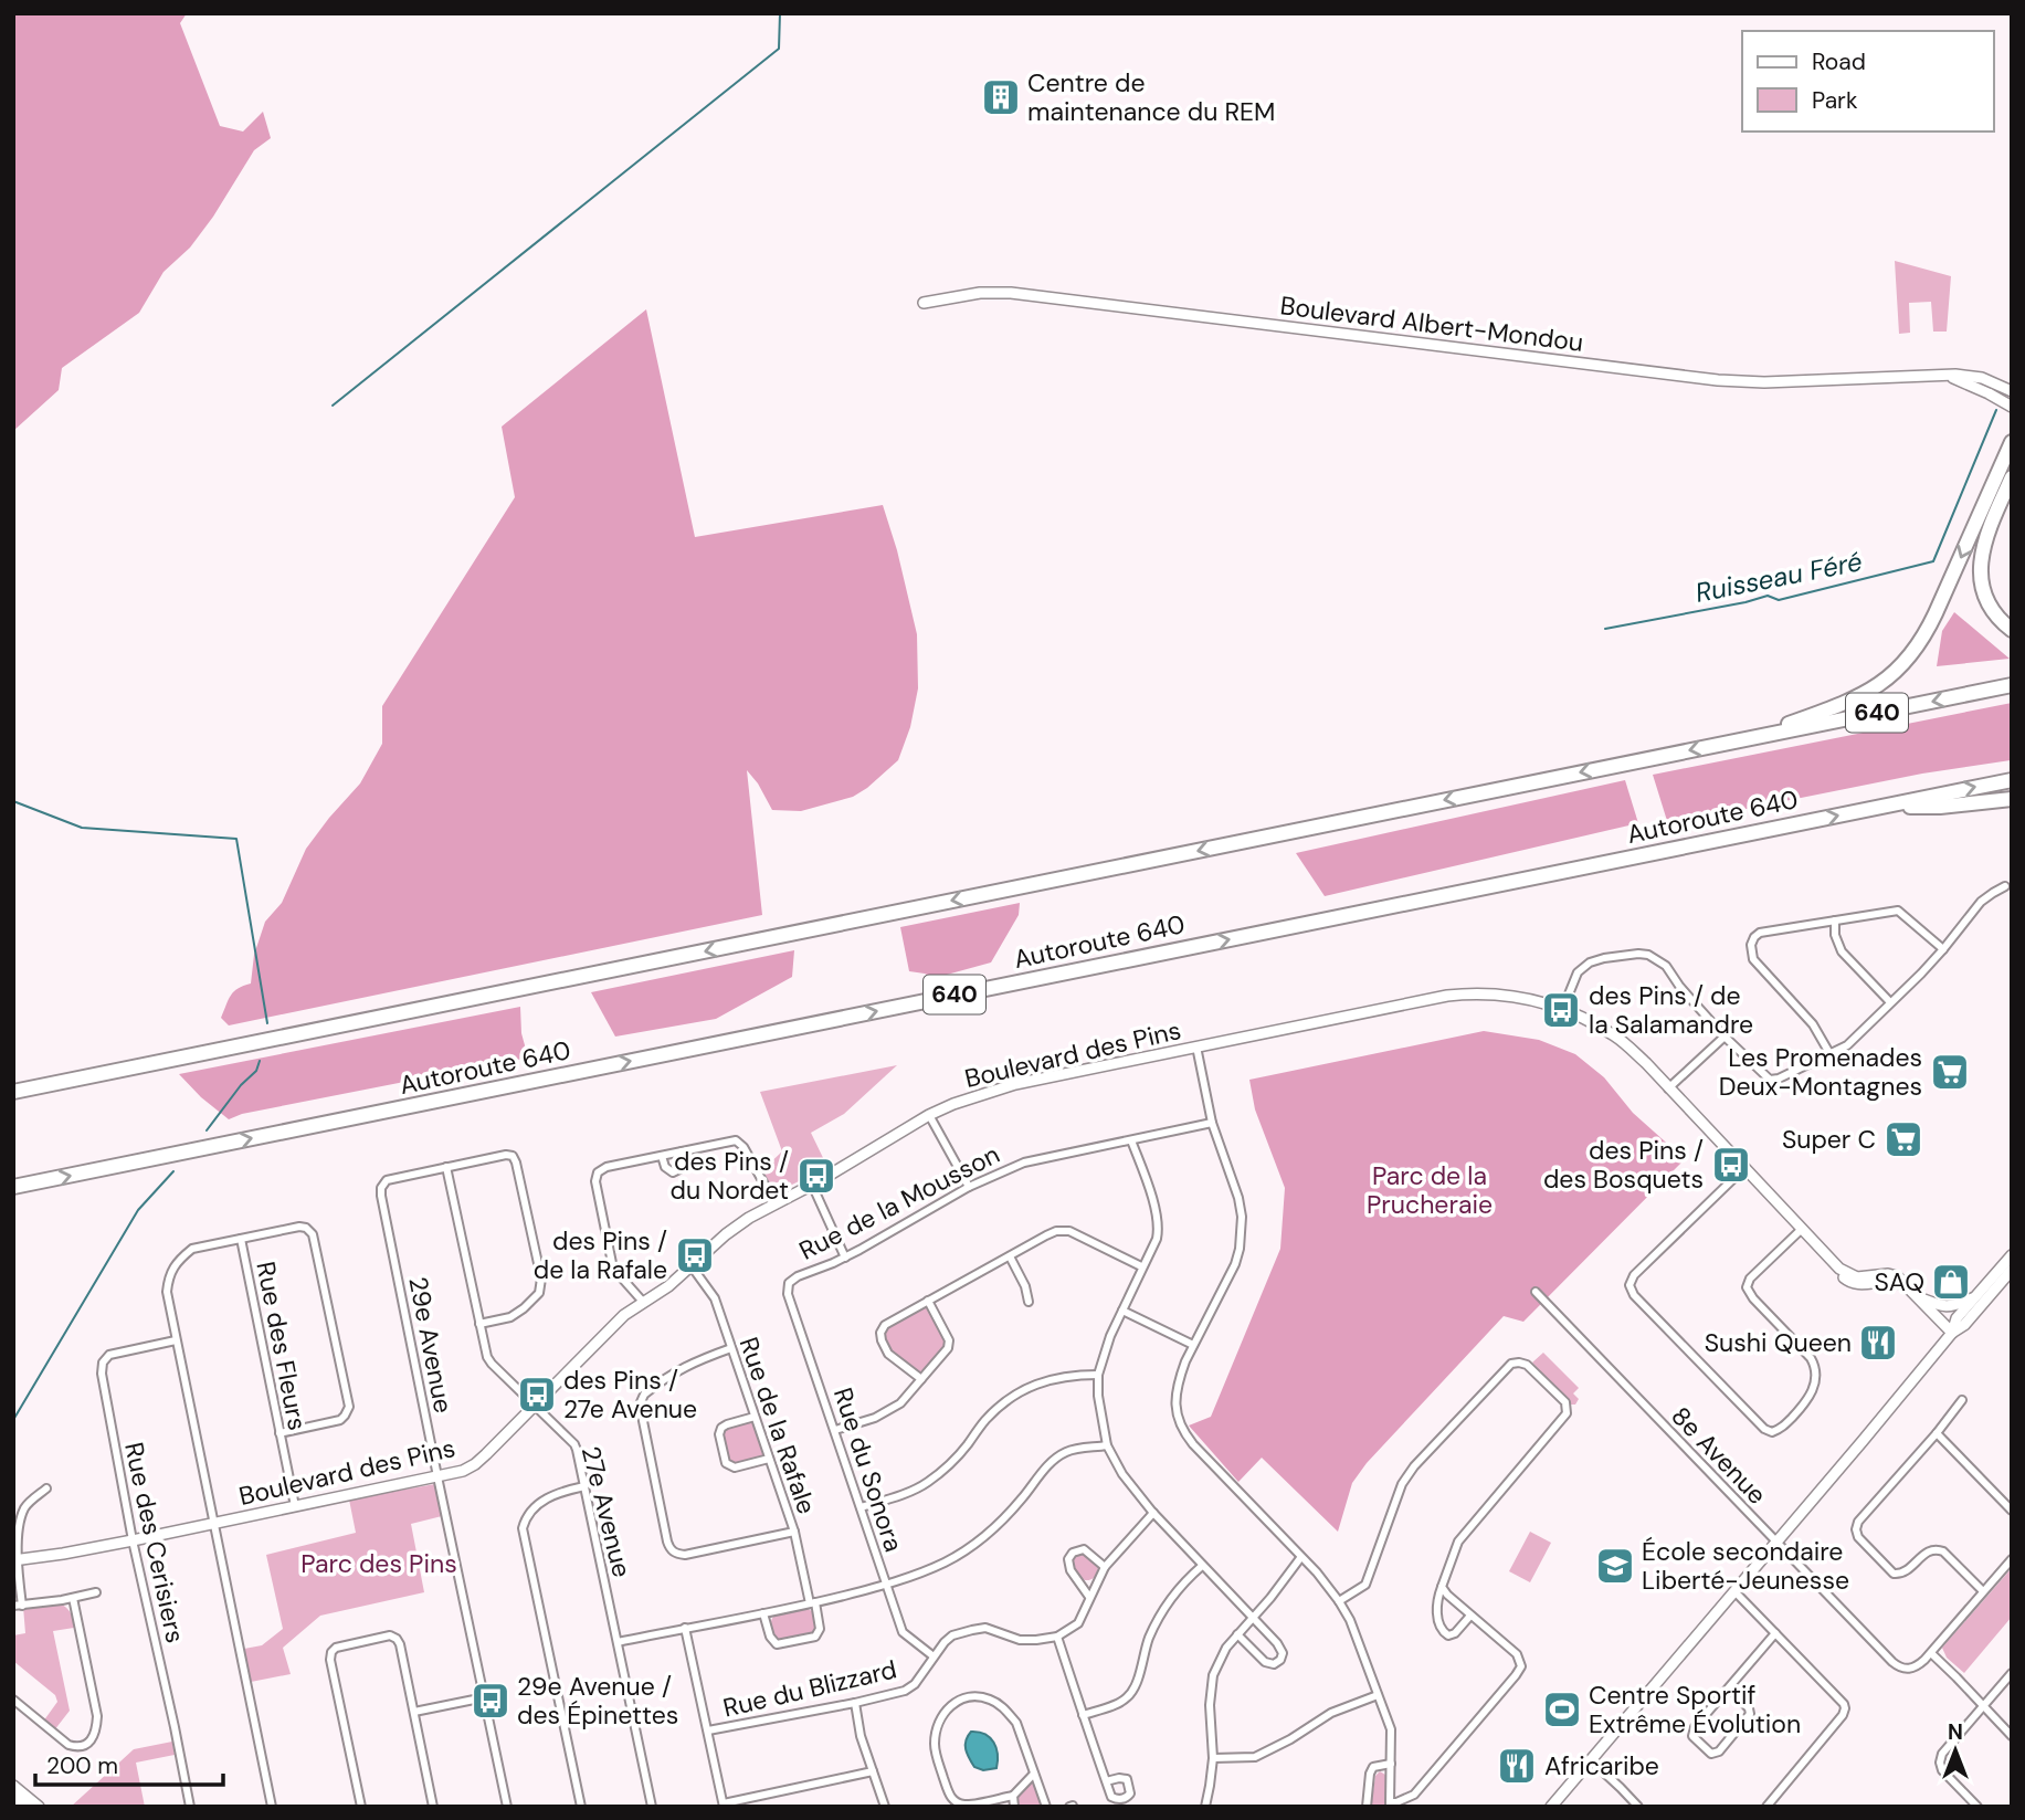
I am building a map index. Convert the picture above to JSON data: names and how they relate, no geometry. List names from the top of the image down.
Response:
{
  "streets": {
    "highway": ["640", "Autoroute 640"],
    "street": [
      "Boulevard Albert-Mondou",
      "Boulevard des Pins",
      "Rue de la Mousson",
      "29e Avenue",
      "Rue des Fleurs",
      "Rue de la Rafale",
      "8e Avenue",
      "Rue du Sonora",
      "27e Avenue",
      "Rue des Cerisiers",
      "Rue du Blizzard"
    ]
  },
  "crossings": [
    ["Boulevard des Pins", "29e Avenue"],
    ["Boulevard des Pins", "Rue des Fleurs"],
    ["Boulevard des Pins", "Rue de la Rafale"],
    ["Boulevard des Pins", "27e Avenue"],
    ["Boulevard des Pins", "Rue des Cerisiers"],
    ["Rue de la Mousson", "Rue du Sonora"],
    ["29e Avenue", "27e Avenue"],
    ["Rue du Sonora", "Rue du Blizzard"]
  ],
  "water": ["Ruisseau Féré"],
  "parks": ["Parc de la Prucheraie", "Parc des Pins"],
  "places": {
    "building": ["Centre de maintenance du REM"],
    "bus stop": [
      "des Pins / de la Salamandre",
      "des Pins / des Bosquets",
      "des Pins / du Nordet",
      "des Pins / de la Rafale",
      "des Pins / 27e Avenue",
      "29e Avenue / des Épinettes"
    ],
    "supermarket": ["Les Promenades Deux-Montagnes", "Super C"],
    "shop": ["SAQ"],
    "restaurant": ["Sushi Queen", "Africaribe"],
    "school or university": ["École secondaire Liberté-Jeunesse"],
    "sports": ["Centre Sportif Extrême Évolution"]
  },
  "legend": ["Road", "Park"],
  "scale_bar": "200 m",
  "north": "top"
}
